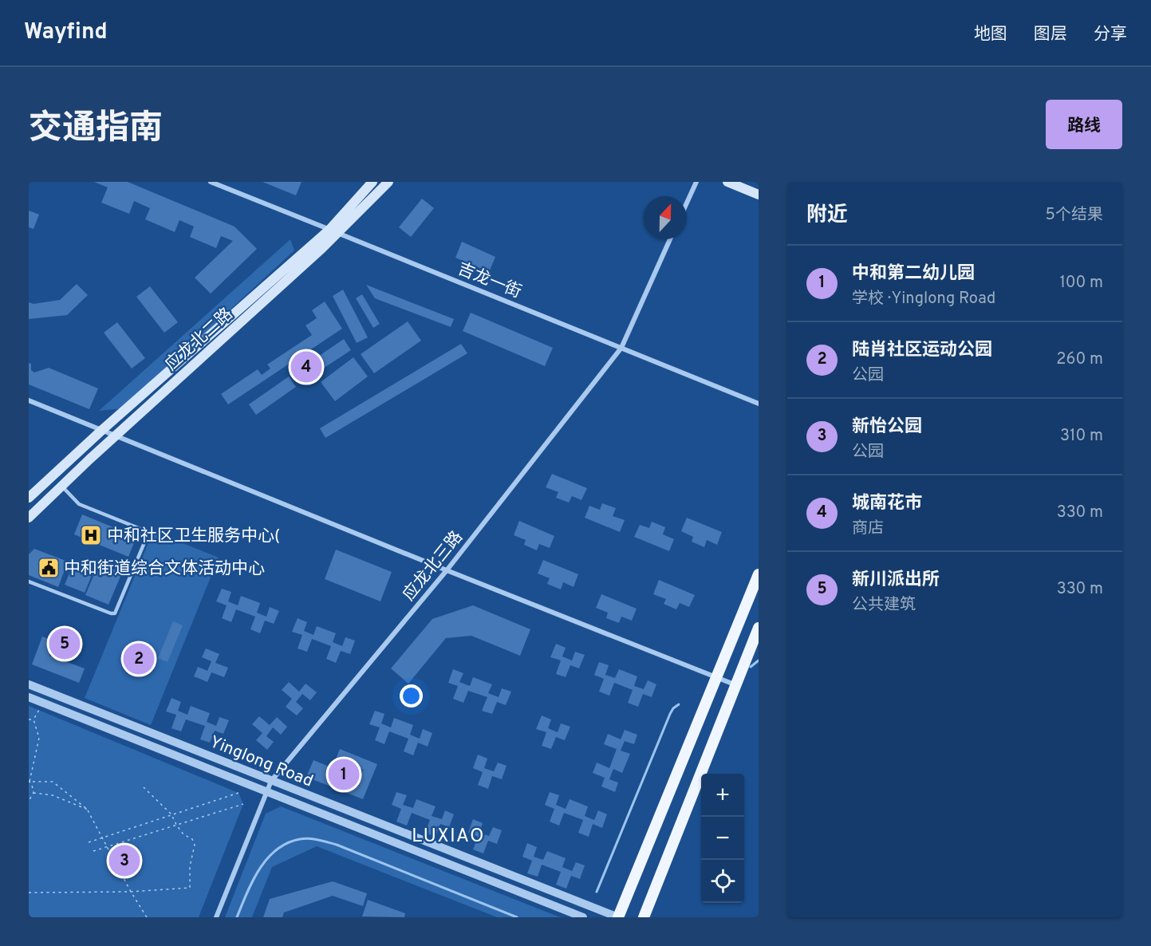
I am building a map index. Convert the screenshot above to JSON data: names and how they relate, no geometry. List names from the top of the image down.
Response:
{
  "streets": {
    "main road": ["应龙北二路"],
    "street": ["吉龙一街", "应龙北三路", "Yinglong Road"]
  },
  "crossings": [
    ["吉龙一街", "应龙北二路"],
    ["吉龙一街", "应龙北三路"],
    ["应龙北三路", "Yinglong Road"]
  ],
  "districts": ["LUXIAO"],
  "places": {
    "hospital": ["中和社区卫生服务中心("],
    "public building": ["中和街道综合文体活动中心"]
  },
  "north": "top",
  "page": {
    "header": "Wayfind",
    "nav": ["地图", "图层", "分享"],
    "title": "交通指南",
    "buttons": "路线",
    "heading": ["附近", "5个结果"],
    "list": [
      {
        "mark": "1",
        "name": "中和第二幼儿园",
        "note": "学校 · Yinglong Road",
        "value": "100 m"
      },
      {
        "mark": "2",
        "name": "陆肖社区运动公园",
        "note": "公园",
        "value": "260 m"
      },
      {
        "mark": "3",
        "name": "新怡公园",
        "note": "公园",
        "value": "310 m"
      },
      {
        "mark": "4",
        "name": "城南花市",
        "note": "商店",
        "value": "330 m"
      },
      {
        "mark": "5",
        "name": "新川派出所",
        "note": "公共建筑",
        "value": "330 m"
      }
    ],
    "pins": [
      "4",
      "5",
      "2",
      "1",
      "3"
    ],
    "map_buttons": ["+", "−"]
  }
}
